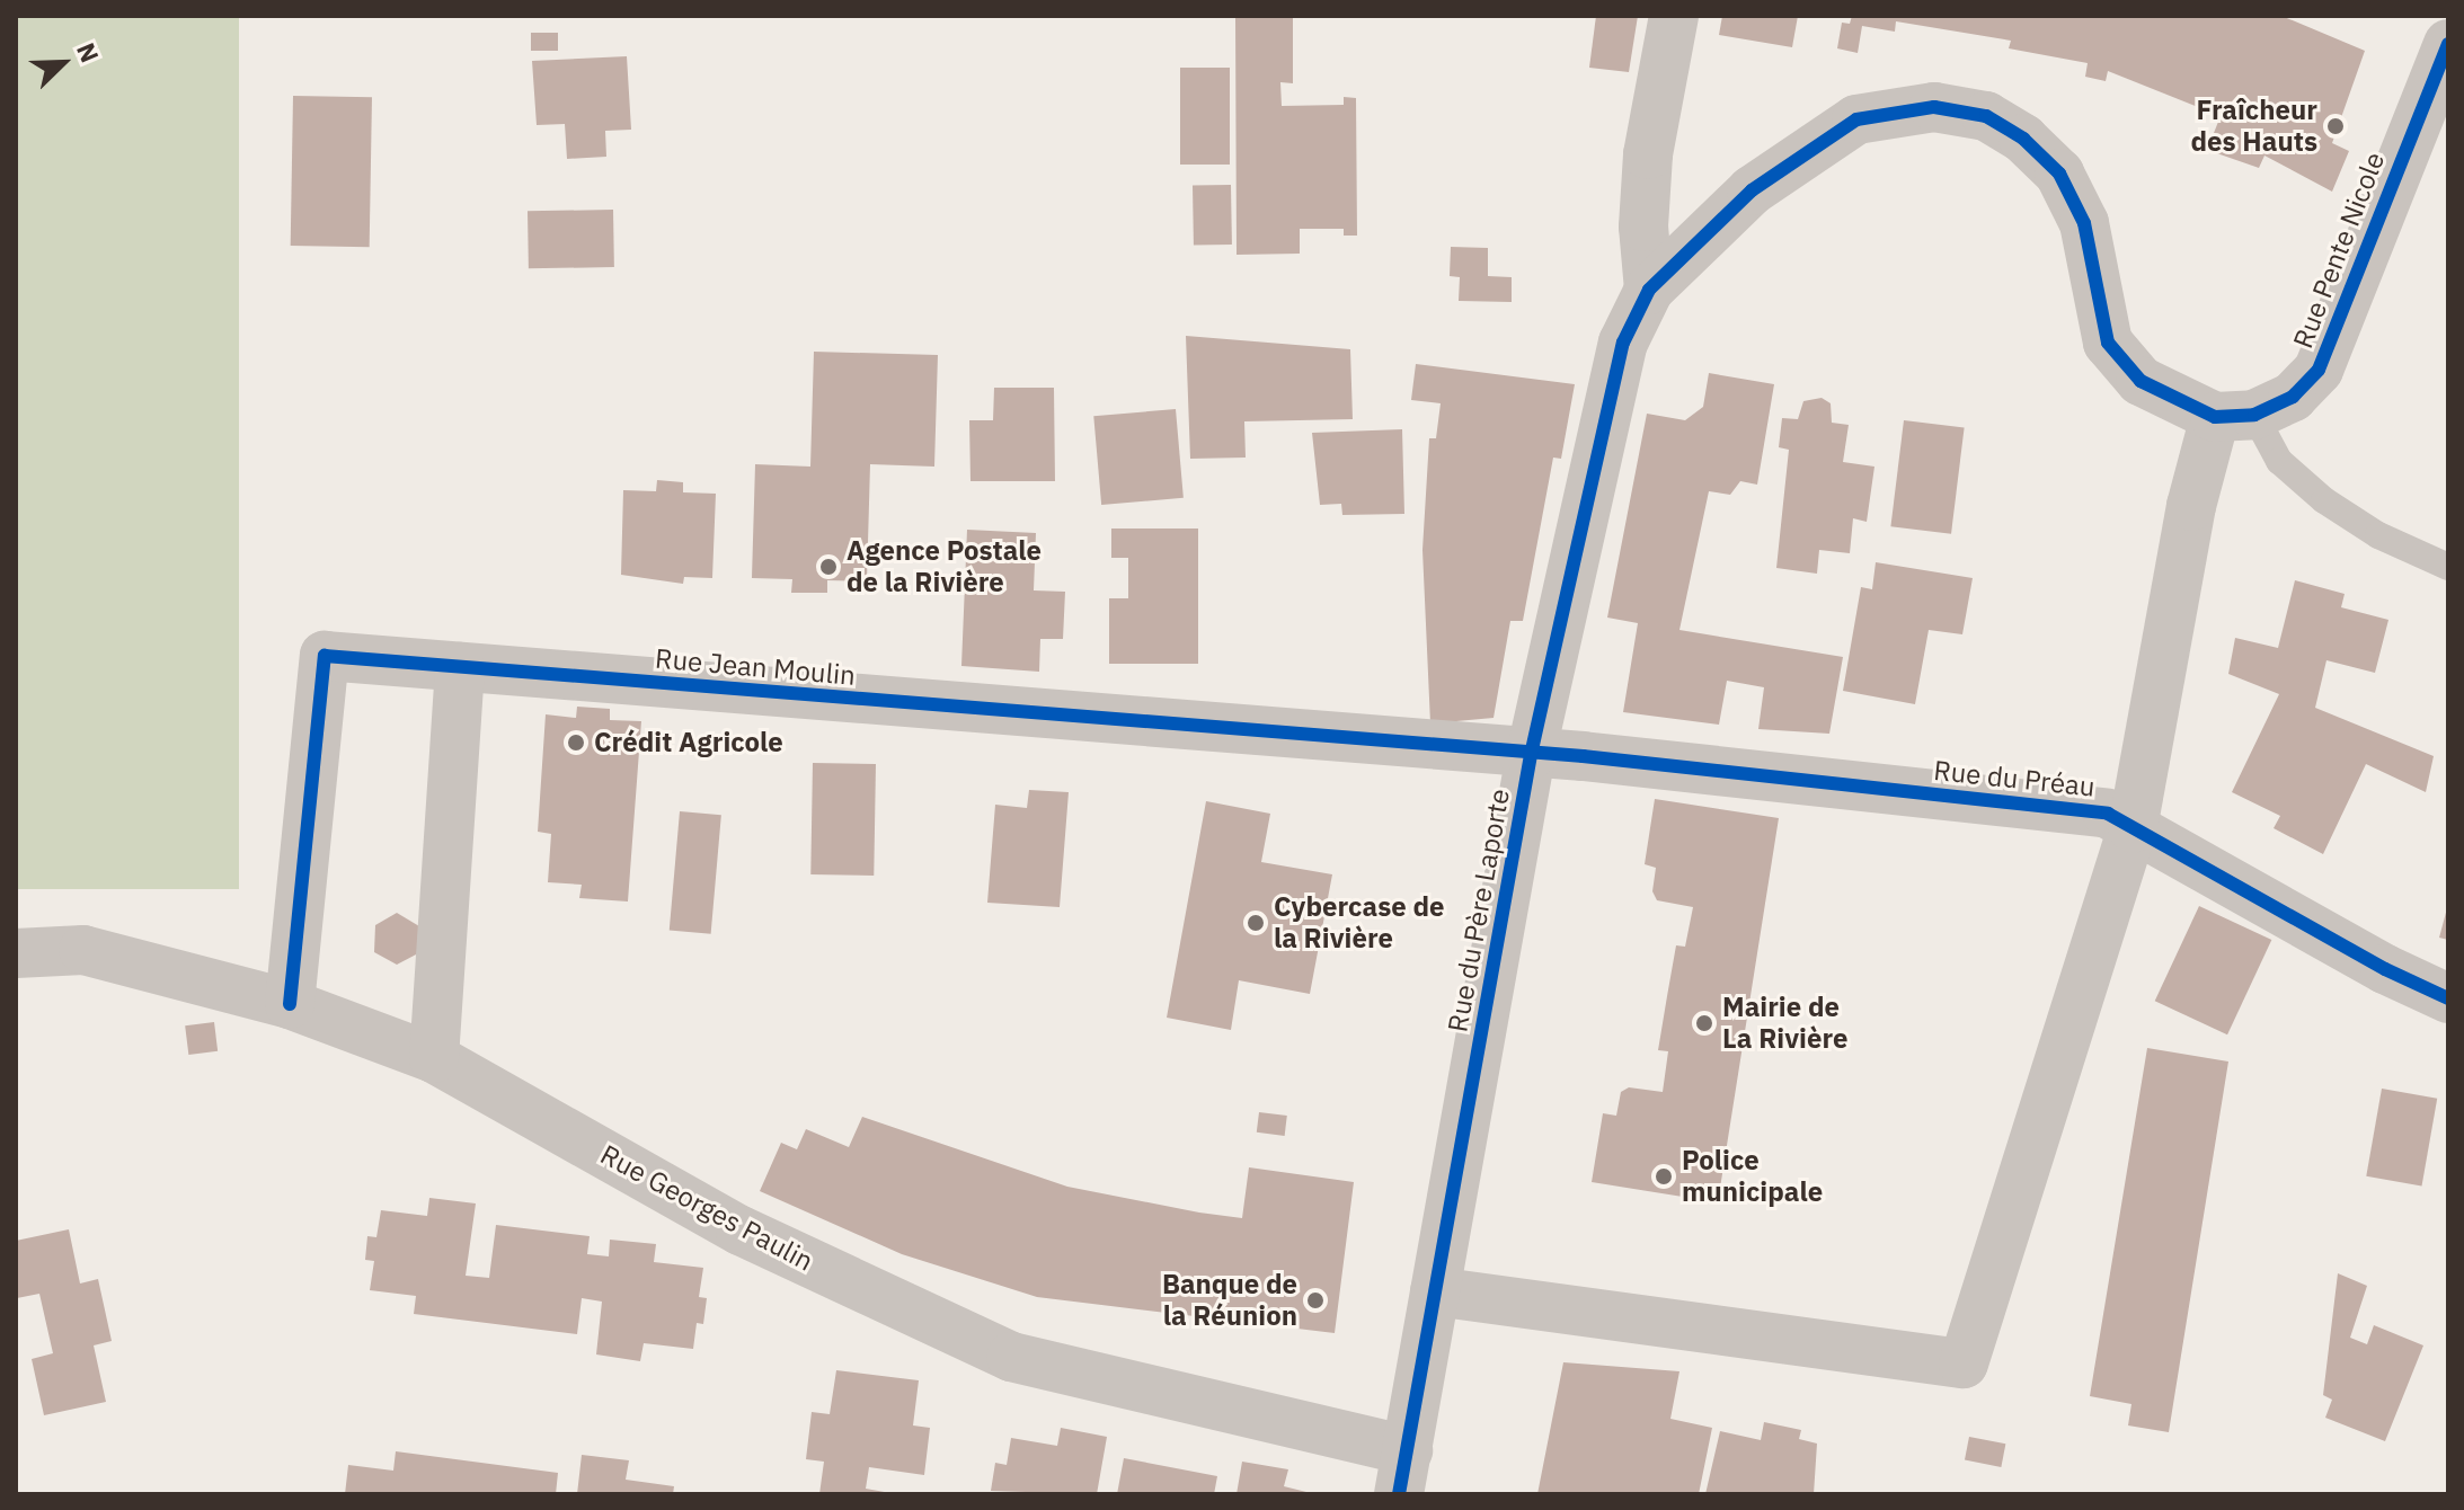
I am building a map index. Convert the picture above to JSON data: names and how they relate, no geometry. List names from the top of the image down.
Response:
{
  "streets": {
    "street": [
      "Rue Pente Nicole",
      "Rue Jean Moulin",
      "Rue du Préau",
      "Rue du Père Laporte",
      "Rue Georges Paulin"
    ]
  },
  "crossings": [
    ["Rue Jean Moulin", "Rue du Préau"],
    ["Rue Jean Moulin", "Rue du Père Laporte"],
    ["Rue Jean Moulin", "Rue Georges Paulin"],
    ["Rue du Préau", "Rue du Père Laporte"],
    ["Rue du Père Laporte", "Rue Georges Paulin"]
  ],
  "places": [
    "Fraîcheur des Hauts",
    "Agence Postale de la Rivière",
    "Crédit Agricole",
    "Cybercase de la Rivière",
    "Mairie de La Rivière",
    "Police municipale",
    "Banque de la Réunion"
  ],
  "north": "top right"
}
